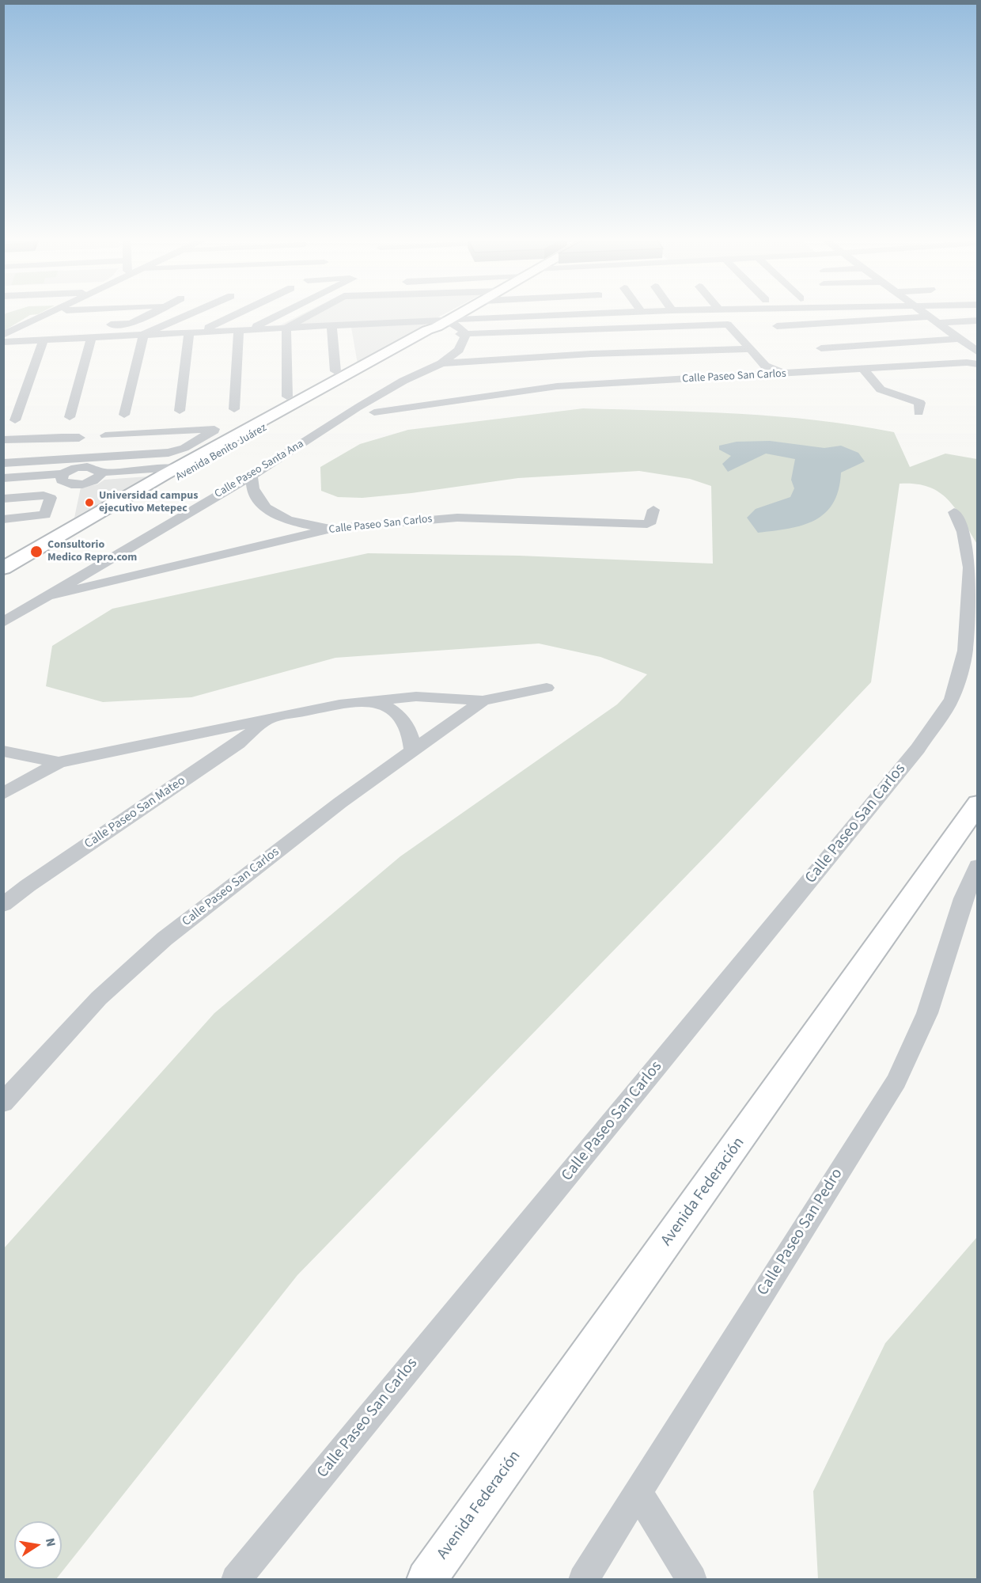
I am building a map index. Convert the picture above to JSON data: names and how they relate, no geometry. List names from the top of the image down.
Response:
{
  "streets": {
    "main road": ["Avenida Benito Juárez", "Avenida Federación"],
    "street": [
      "Calle Paseo San Carlos",
      "Calle Paseo Santa Ana",
      "Calle Paseo San Mateo",
      "Calle Paseo San Pedro"
    ]
  },
  "crossings": [
    ["Calle Paseo San Carlos", "Calle Paseo Santa Ana"],
    ["Calle Paseo San Carlos", "Calle Paseo San Mateo"],
    ["Avenida Benito Juárez", "Calle Paseo Santa Ana"]
  ],
  "places": ["Universidad campus ejecutivo Metepec", "Consultorio Medico Repro.com"],
  "north": "right"
}
